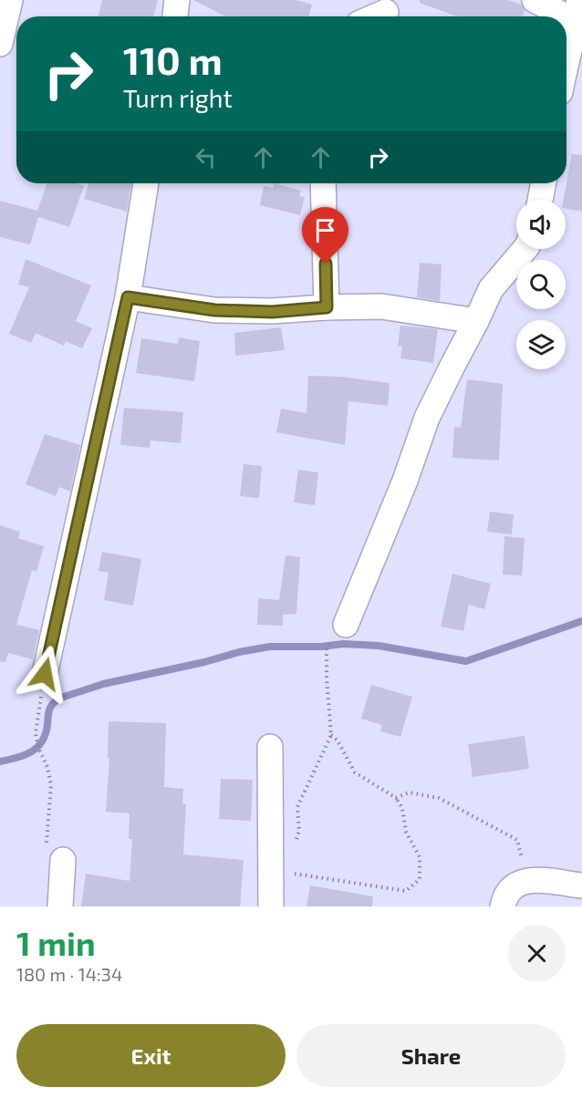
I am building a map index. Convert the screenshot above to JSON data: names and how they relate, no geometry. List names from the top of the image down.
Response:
{
  "page": {
    "turn": ["110 m", "Turn right"],
    "heading": ["1 min", "180 m · 14:34"],
    "buttons": ["Exit", "Share"]
  }
}
